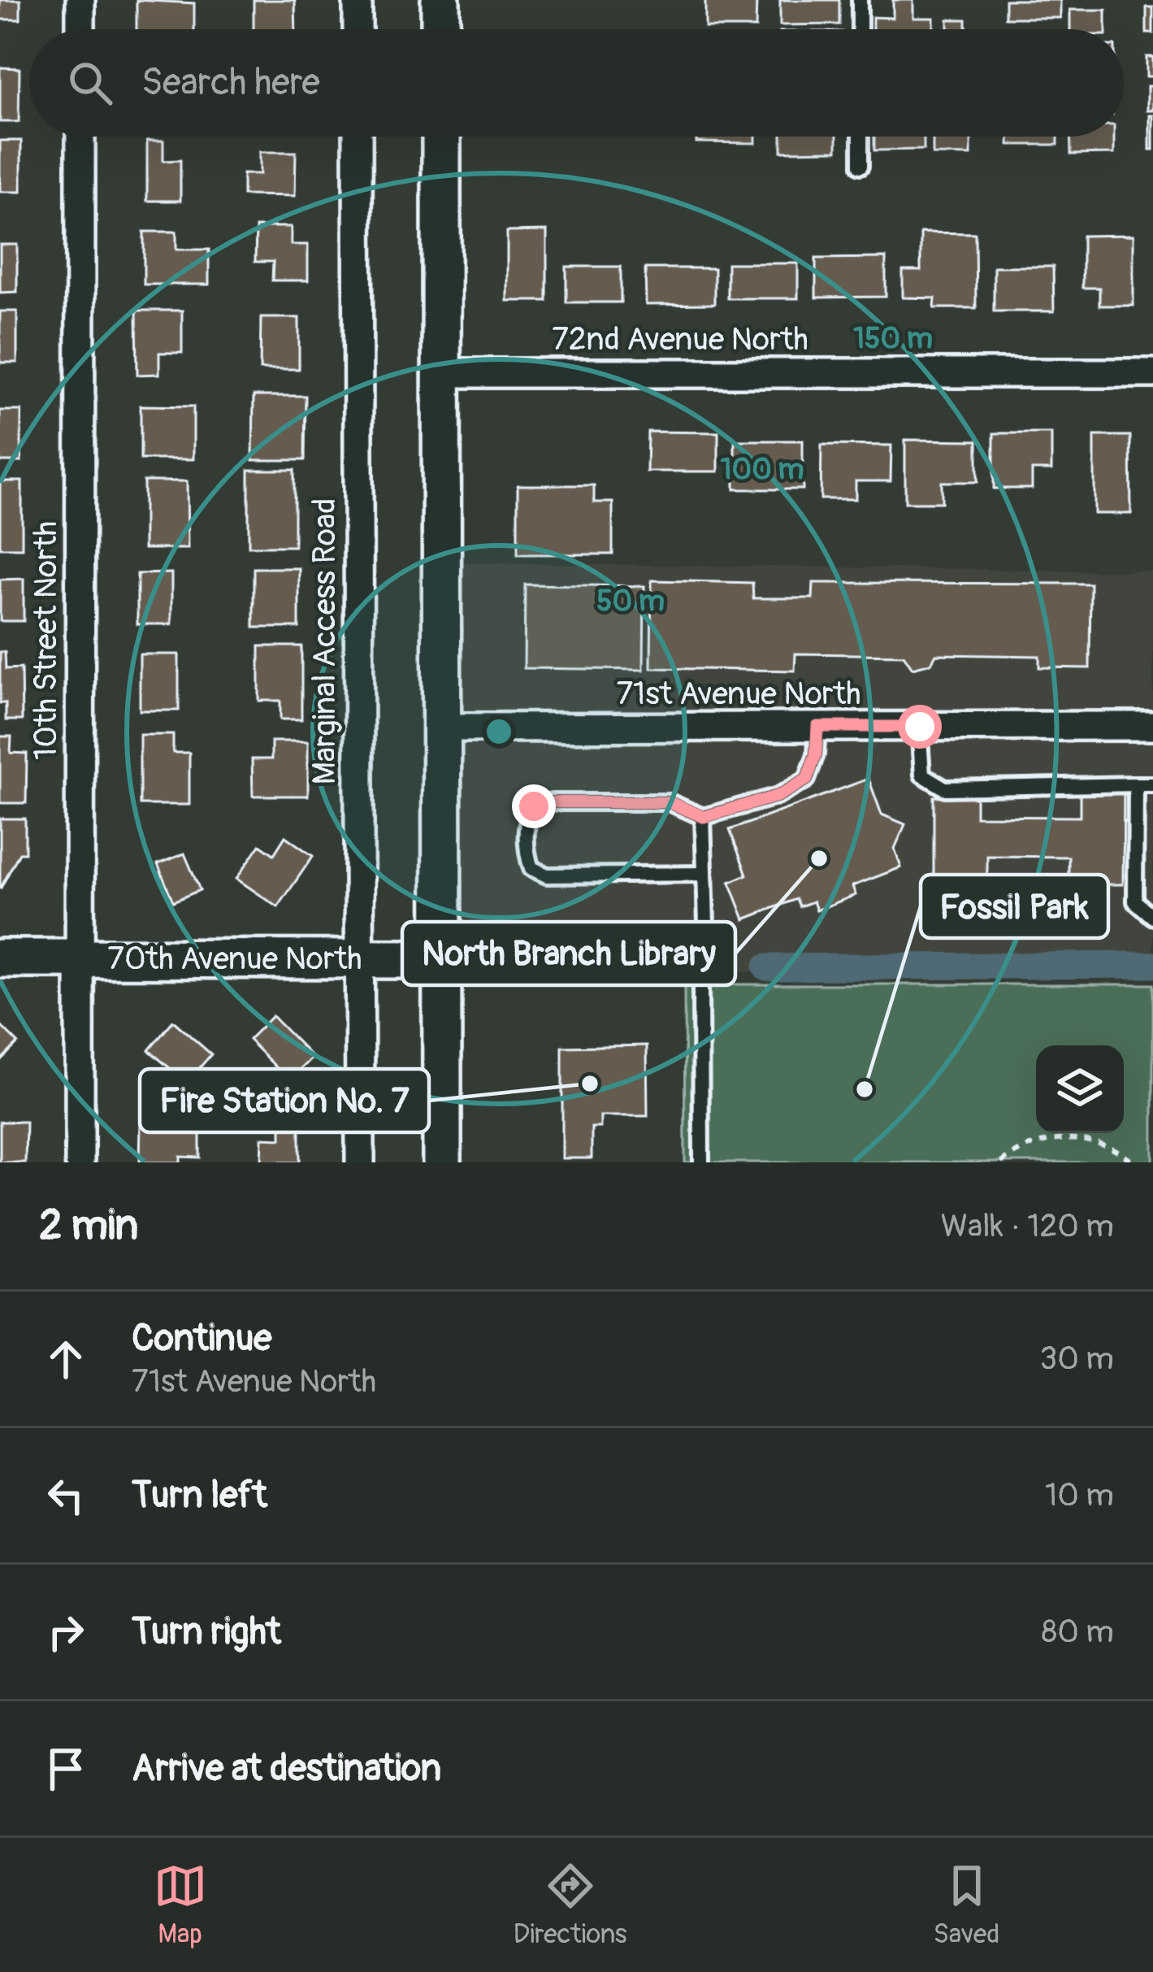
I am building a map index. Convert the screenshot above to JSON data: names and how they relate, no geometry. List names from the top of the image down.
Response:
{
  "streets": {
    "main road": ["70th Avenue North"],
    "street": [
      "72nd Avenue North",
      "10th Street North",
      "Marginal Access Road",
      "71st Avenue North"
    ]
  },
  "crossings": [
    ["10th Street North", "70th Avenue North"],
    ["Marginal Access Road", "70th Avenue North"]
  ],
  "places": ["North Branch Library", "Fire Station No. 7", "Fossil Park"],
  "page": {
    "search": "Search here",
    "heading": ["2 min", "Walk · 120 m"],
    "list": [
      ["Continue", "71st Avenue North", "30 m"],
      ["Turn left", "10 m"],
      ["Turn right", "80 m"],
      "Arrive at destination"
    ],
    "nav": ["Map", "Directions", "Saved"]
  },
  "rings": ["150 m", "100 m", "50 m"]
}
